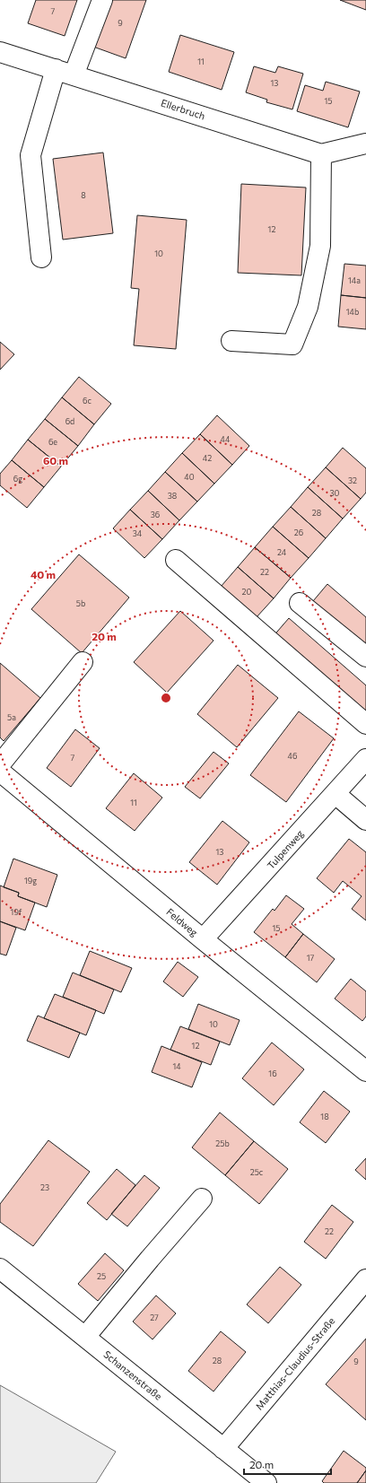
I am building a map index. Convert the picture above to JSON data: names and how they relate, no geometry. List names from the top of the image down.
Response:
{
  "streets": {
    "street": [
      "Ellerbruch",
      "Tulpenweg",
      "Feldweg",
      "Matthias-Claudius-Straße",
      "Schanzenstraße"
    ]
  },
  "crossings": [
    ["Tulpenweg", "Feldweg"],
    ["Matthias-Claudius-Straße", "Schanzenstraße"]
  ],
  "house_numbers": [
    "7",
    "9",
    "11",
    "13",
    "15",
    "8",
    "12",
    "10",
    "14a",
    "14b",
    "6c",
    "6d",
    "44",
    "6e",
    "42",
    "40",
    "6g",
    "32",
    "30",
    "38",
    "28",
    "36",
    "26",
    "34",
    "24",
    "22",
    "20",
    "5b",
    "5a",
    "46",
    "7",
    "11",
    "13",
    "19g",
    "19f",
    "15",
    "17",
    "10",
    "12",
    "14",
    "16",
    "18",
    "25b",
    "25c",
    "23",
    "22",
    "25",
    "27",
    "28",
    "9"
  ],
  "scale_bar": "20 m",
  "rings": ["60 m", "40 m", "20 m"]
}
